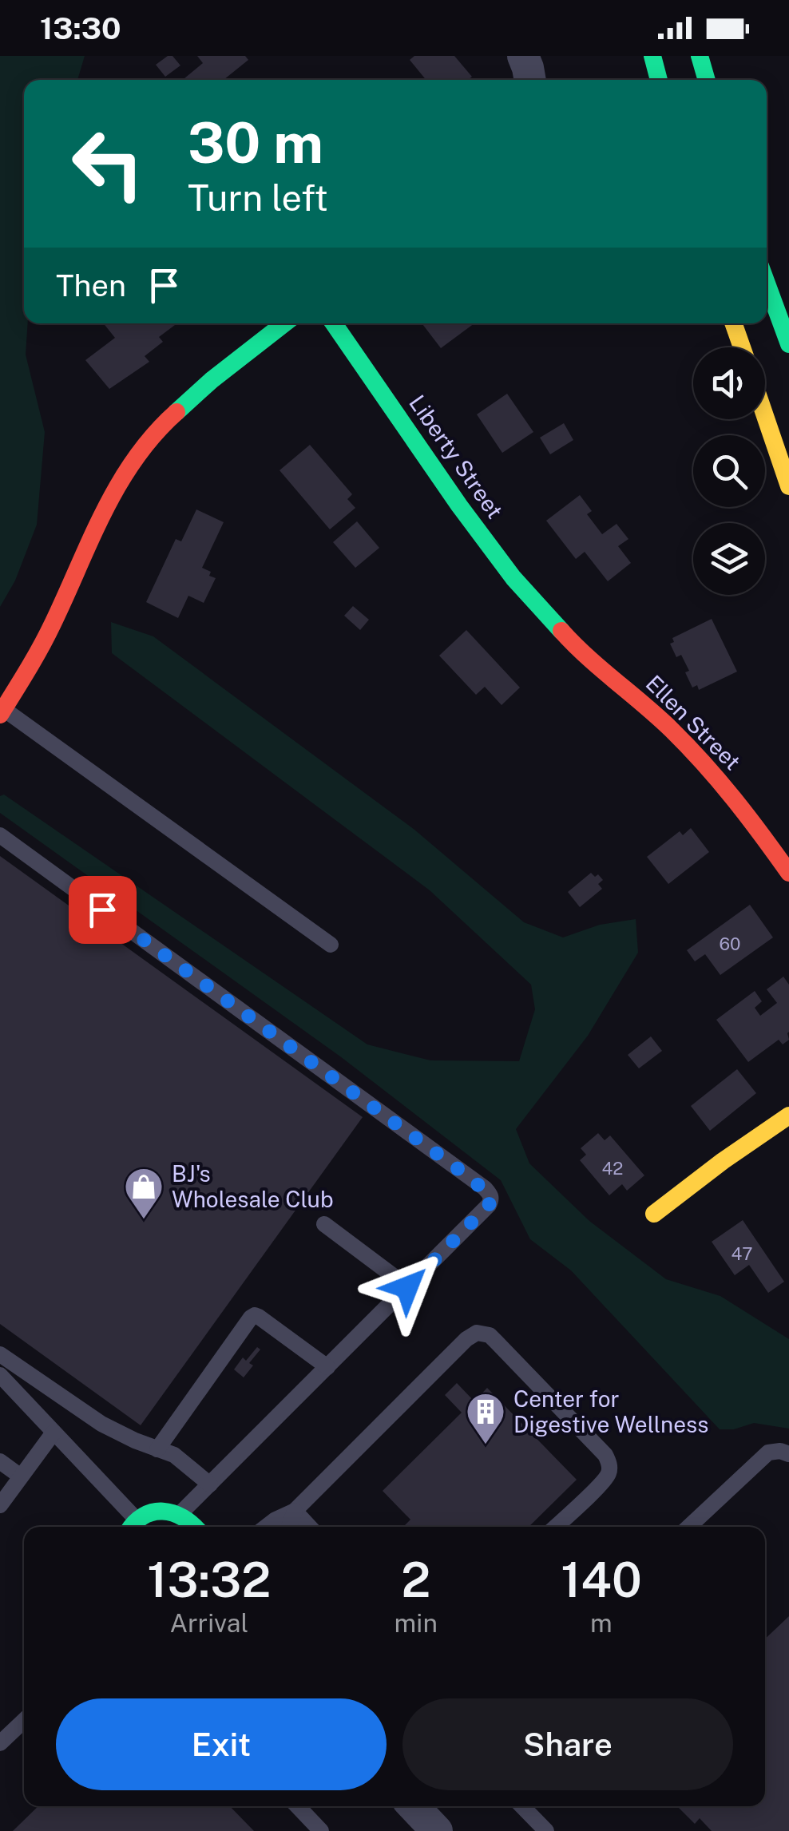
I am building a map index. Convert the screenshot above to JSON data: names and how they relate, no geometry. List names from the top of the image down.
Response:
{
  "streets": {
    "main road": ["Liberty Street", "Ellen Street"]
  },
  "crossings": [
    ["Liberty Street", "Ellen Street"]
  ],
  "places": {
    "shop": ["BJ's Wholesale Club"],
    "building": ["Center for Digestive Wellness"]
  },
  "house_numbers": ["60", "42", "47"],
  "page": {
    "status": "13:30",
    "turn": ["30 m", "Turn left"],
    "then": "Then",
    "eta": [
      "13:32",
      "Arrival",
      "2",
      "min",
      "140",
      "m"
    ],
    "buttons": ["Exit", "Share"]
  }
}
